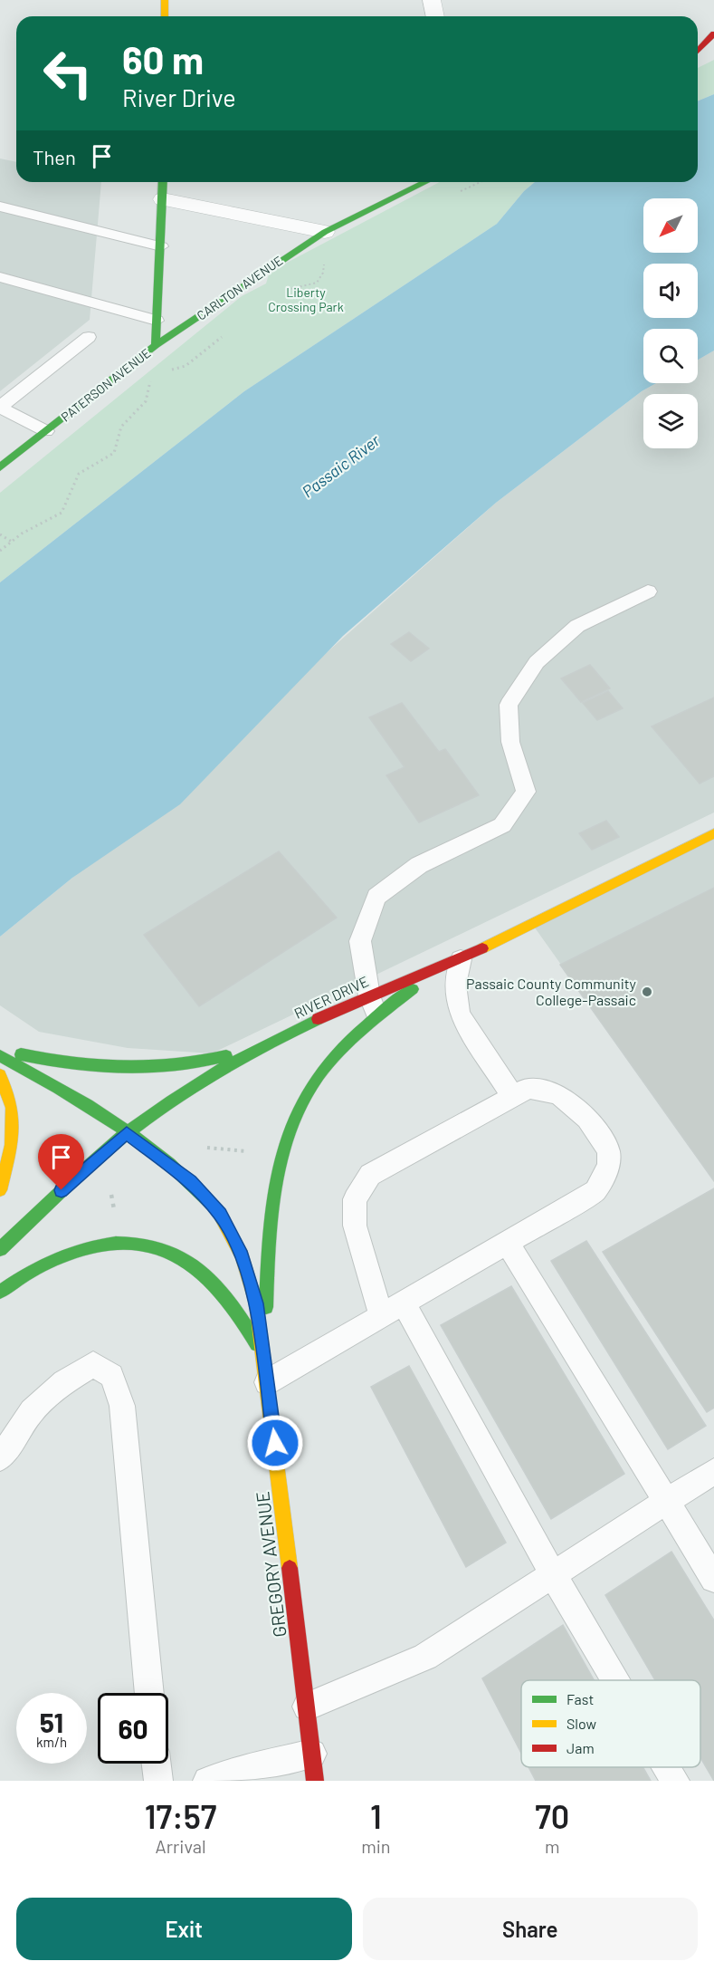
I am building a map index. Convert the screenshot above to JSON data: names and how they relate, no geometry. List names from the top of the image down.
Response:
{
  "streets": {
    "main road": [
      "CARLTON AVENUE",
      "PATERSON AVENUE",
      "RIVER DRIVE",
      "GREGORY AVENUE"
    ]
  },
  "crossings": [
    ["CARLTON AVENUE", "PATERSON AVENUE"],
    ["RIVER DRIVE", "GREGORY AVENUE"]
  ],
  "water": ["Passaic River"],
  "parks": ["Liberty Crossing Park"],
  "places": ["Passaic County Community College-Passaic"],
  "legend": ["Fast", "Slow", "Jam"],
  "north": "bottom left",
  "page": {
    "turn": ["60 m", "River Drive"],
    "then": "Then",
    "speed": "51 km/h",
    "limit": "60",
    "eta": [
      "17:57",
      "Arrival",
      "1",
      "min",
      "70",
      "m"
    ],
    "buttons": ["Exit", "Share"]
  }
}
